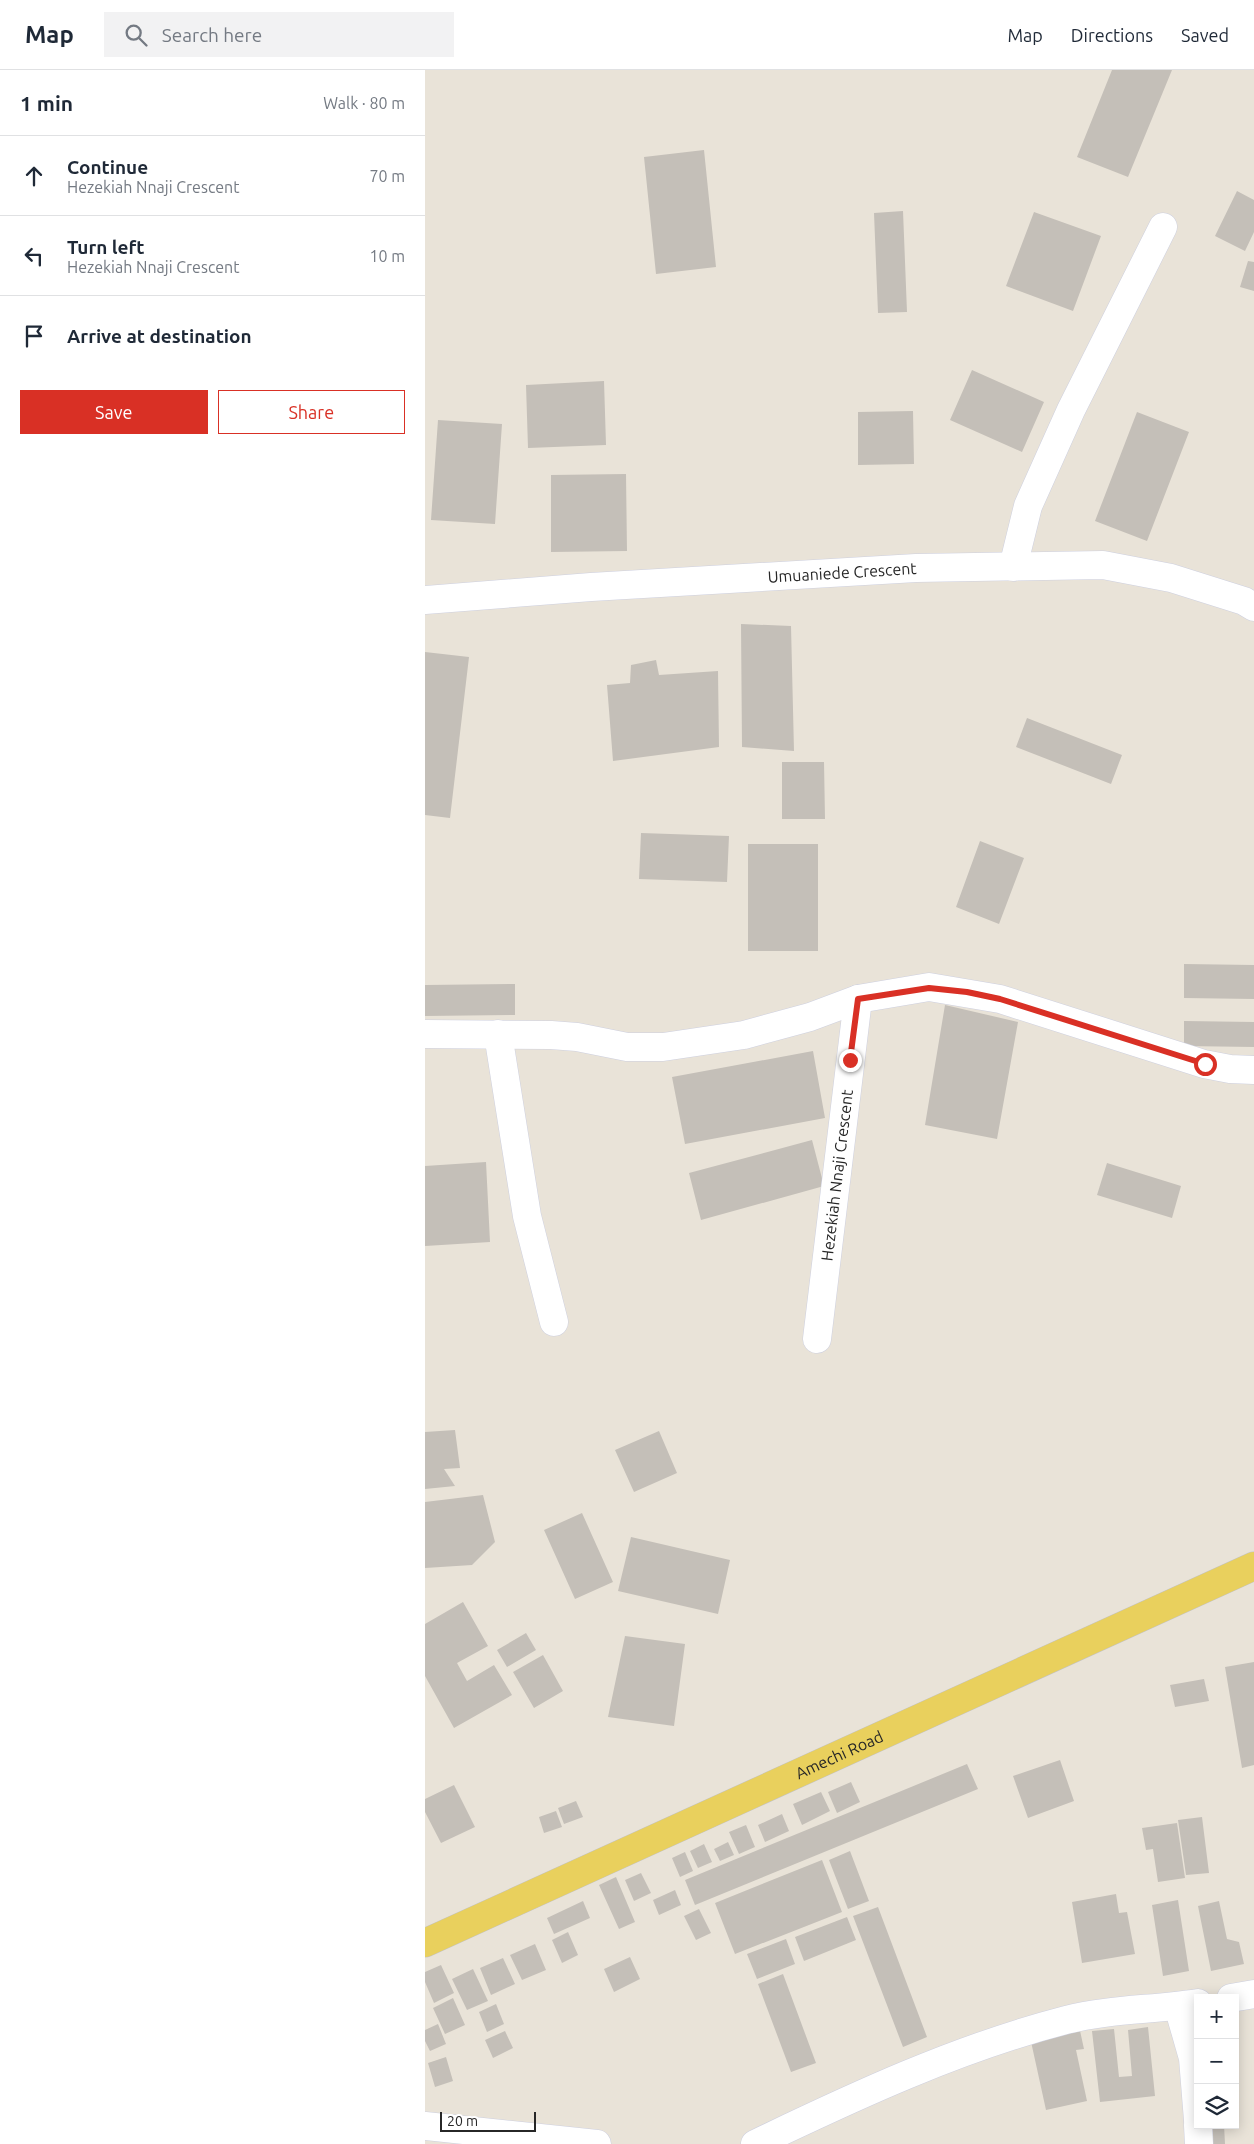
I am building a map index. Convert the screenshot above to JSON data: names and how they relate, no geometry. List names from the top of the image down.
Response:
{
  "streets": {
    "main road": ["Amechi Road"],
    "street": ["Umuaniede Crescent", "Hezekiah Nnaji Crescent"]
  },
  "scale_bar": "20 m",
  "page": {
    "header": "Map",
    "search": "Search here",
    "nav": ["Map", "Directions", "Saved"],
    "heading": ["1 min", "Walk · 80 m"],
    "list": [
      ["Continue", "Hezekiah Nnaji Crescent", "70 m"],
      ["Turn left", "Hezekiah Nnaji Crescent", "10 m"],
      "Arrive at destination"
    ],
    "buttons": ["Save", "Share"],
    "map_buttons": ["+", "−"],
    "scale": "20 m"
  }
}
